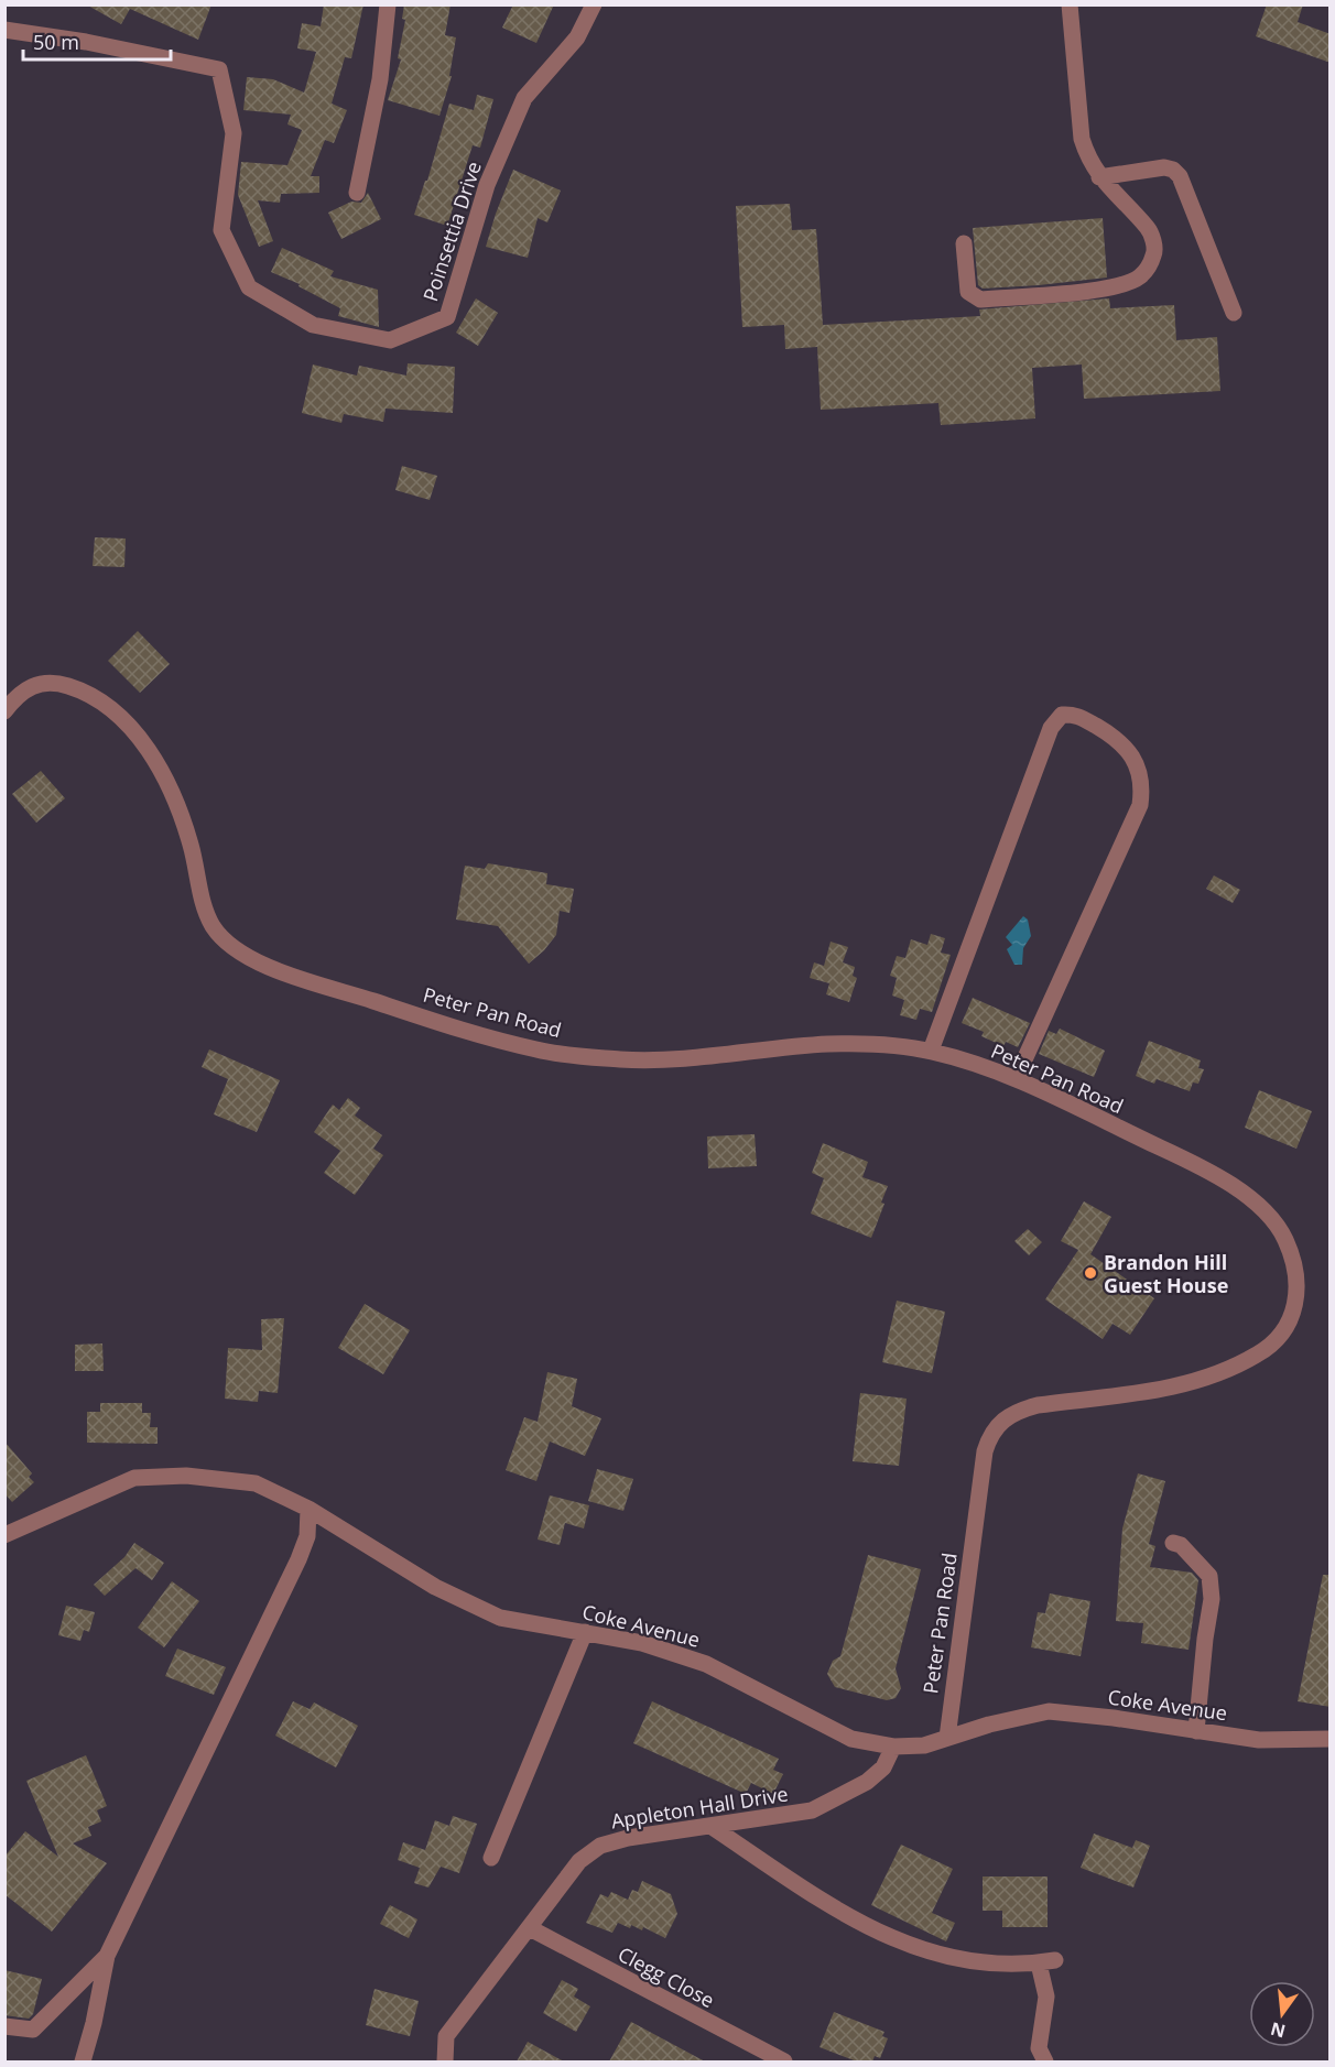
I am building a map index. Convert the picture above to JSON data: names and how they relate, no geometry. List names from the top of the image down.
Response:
{
  "streets": {
    "street": [
      "Poinsettia Drive",
      "Peter Pan Road",
      "Coke Avenue",
      "Appleton Hall Drive",
      "Clegg Close"
    ]
  },
  "crossings": [
    ["Peter Pan Road", "Coke Avenue"],
    ["Coke Avenue", "Appleton Hall Drive"],
    ["Appleton Hall Drive", "Clegg Close"]
  ],
  "places": ["Brandon Hill Guest House"],
  "scale_bar": "50 m",
  "north": "bottom"
}
